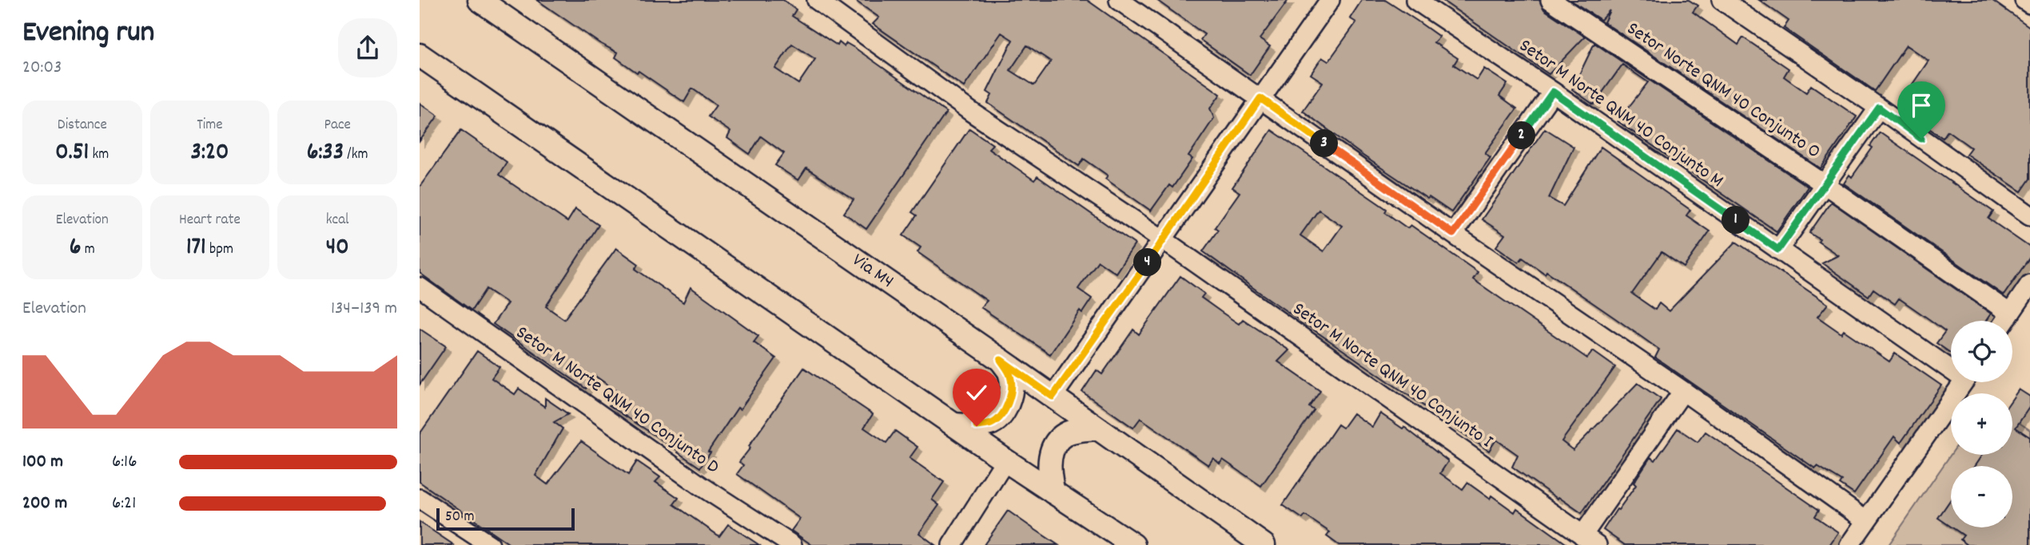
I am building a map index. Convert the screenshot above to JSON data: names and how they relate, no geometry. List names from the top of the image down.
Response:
{
  "streets": {
    "main road": ["Via M4"],
    "street": [
      "Setor Norte QNM 40 Conjunto O",
      "Setor M Norte QNM 40 Conjunto M",
      "Setor M Norte QNM 40 Conjunto I",
      "Setor M Norte QNM 40 Conjunto D"
    ]
  },
  "scale_bar": "50 m",
  "page": {
    "heading": ["Evening run", "20:03"],
    "stats": [
      ["Distance", "0.51 km"],
      ["Time", "3:20"],
      ["Pace", "6:33 /km"],
      ["Elevation", "6 m"],
      ["Heart rate", "171 bpm"],
      ["kcal", "40"]
    ],
    "pins": [
      "2",
      "3",
      "1",
      "4"
    ],
    "chart": ["Elevation", "134–139 m"],
    "map_buttons": ["+", "−"],
    "list": [
      {
        "name": "100 m",
        "note": "6:16"
      },
      {
        "name": "200 m",
        "note": "6:21"
      }
    ],
    "scale": "50 m"
  }
}
